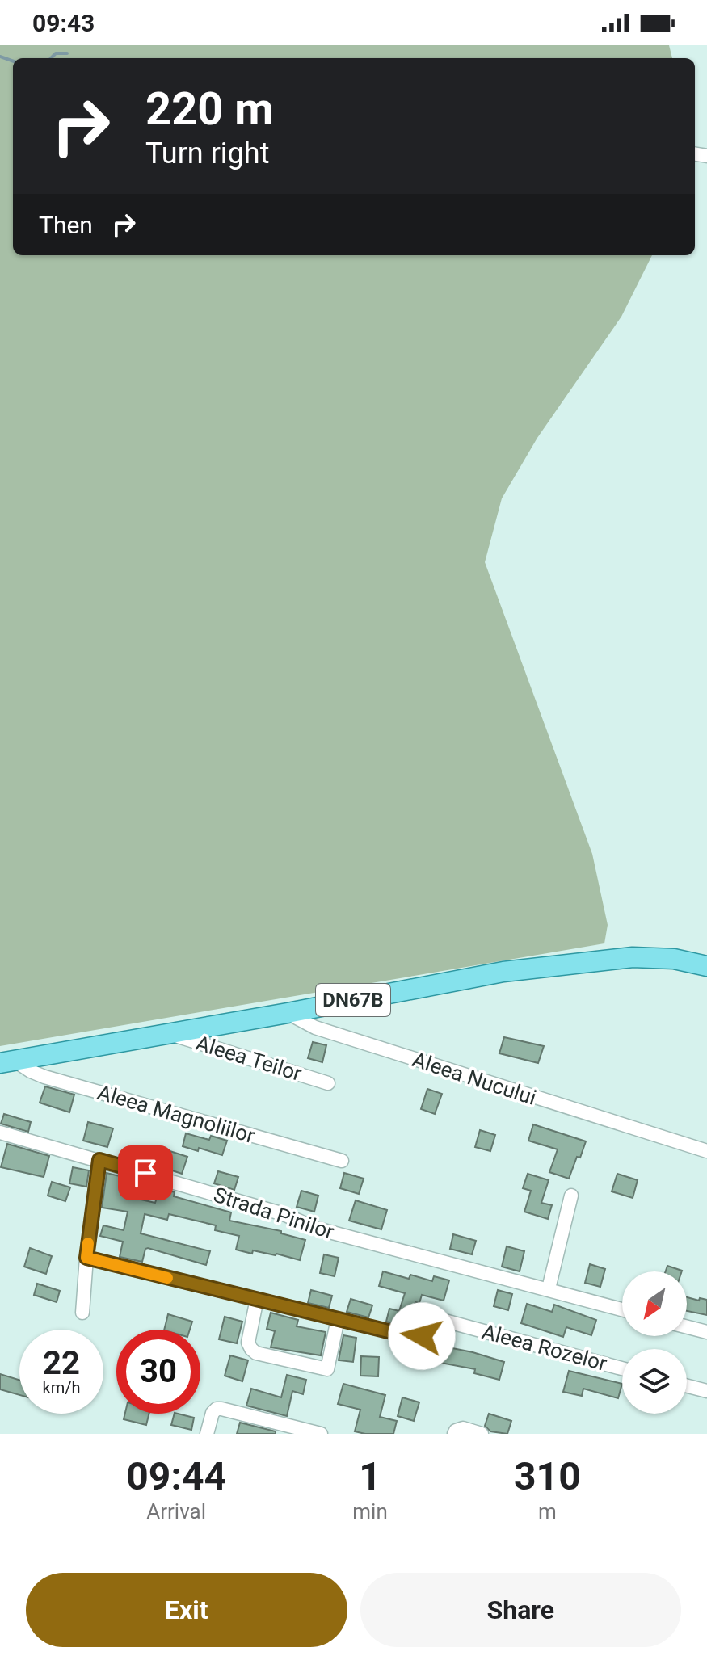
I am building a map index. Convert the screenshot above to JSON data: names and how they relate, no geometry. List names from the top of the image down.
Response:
{
  "streets": {
    "main road": ["DN67B"],
    "street": [
      "Aleea Teilor",
      "Aleea Nucului",
      "Aleea Magnoliilor",
      "Strada Pinilor",
      "Aleea Rozelor"
    ]
  },
  "crossings": [
    ["DN67B", "Aleea Teilor"],
    ["DN67B", "Aleea Nucului"],
    ["DN67B", "Aleea Magnoliilor"]
  ],
  "north": "bottom left",
  "page": {
    "status": "09:43",
    "turn": ["220 m", "Turn right"],
    "then": "Then",
    "speed": "22 km/h",
    "limit": "30",
    "eta": [
      "09:44",
      "Arrival",
      "1",
      "min",
      "310",
      "m"
    ],
    "buttons": ["Exit", "Share"]
  }
}
